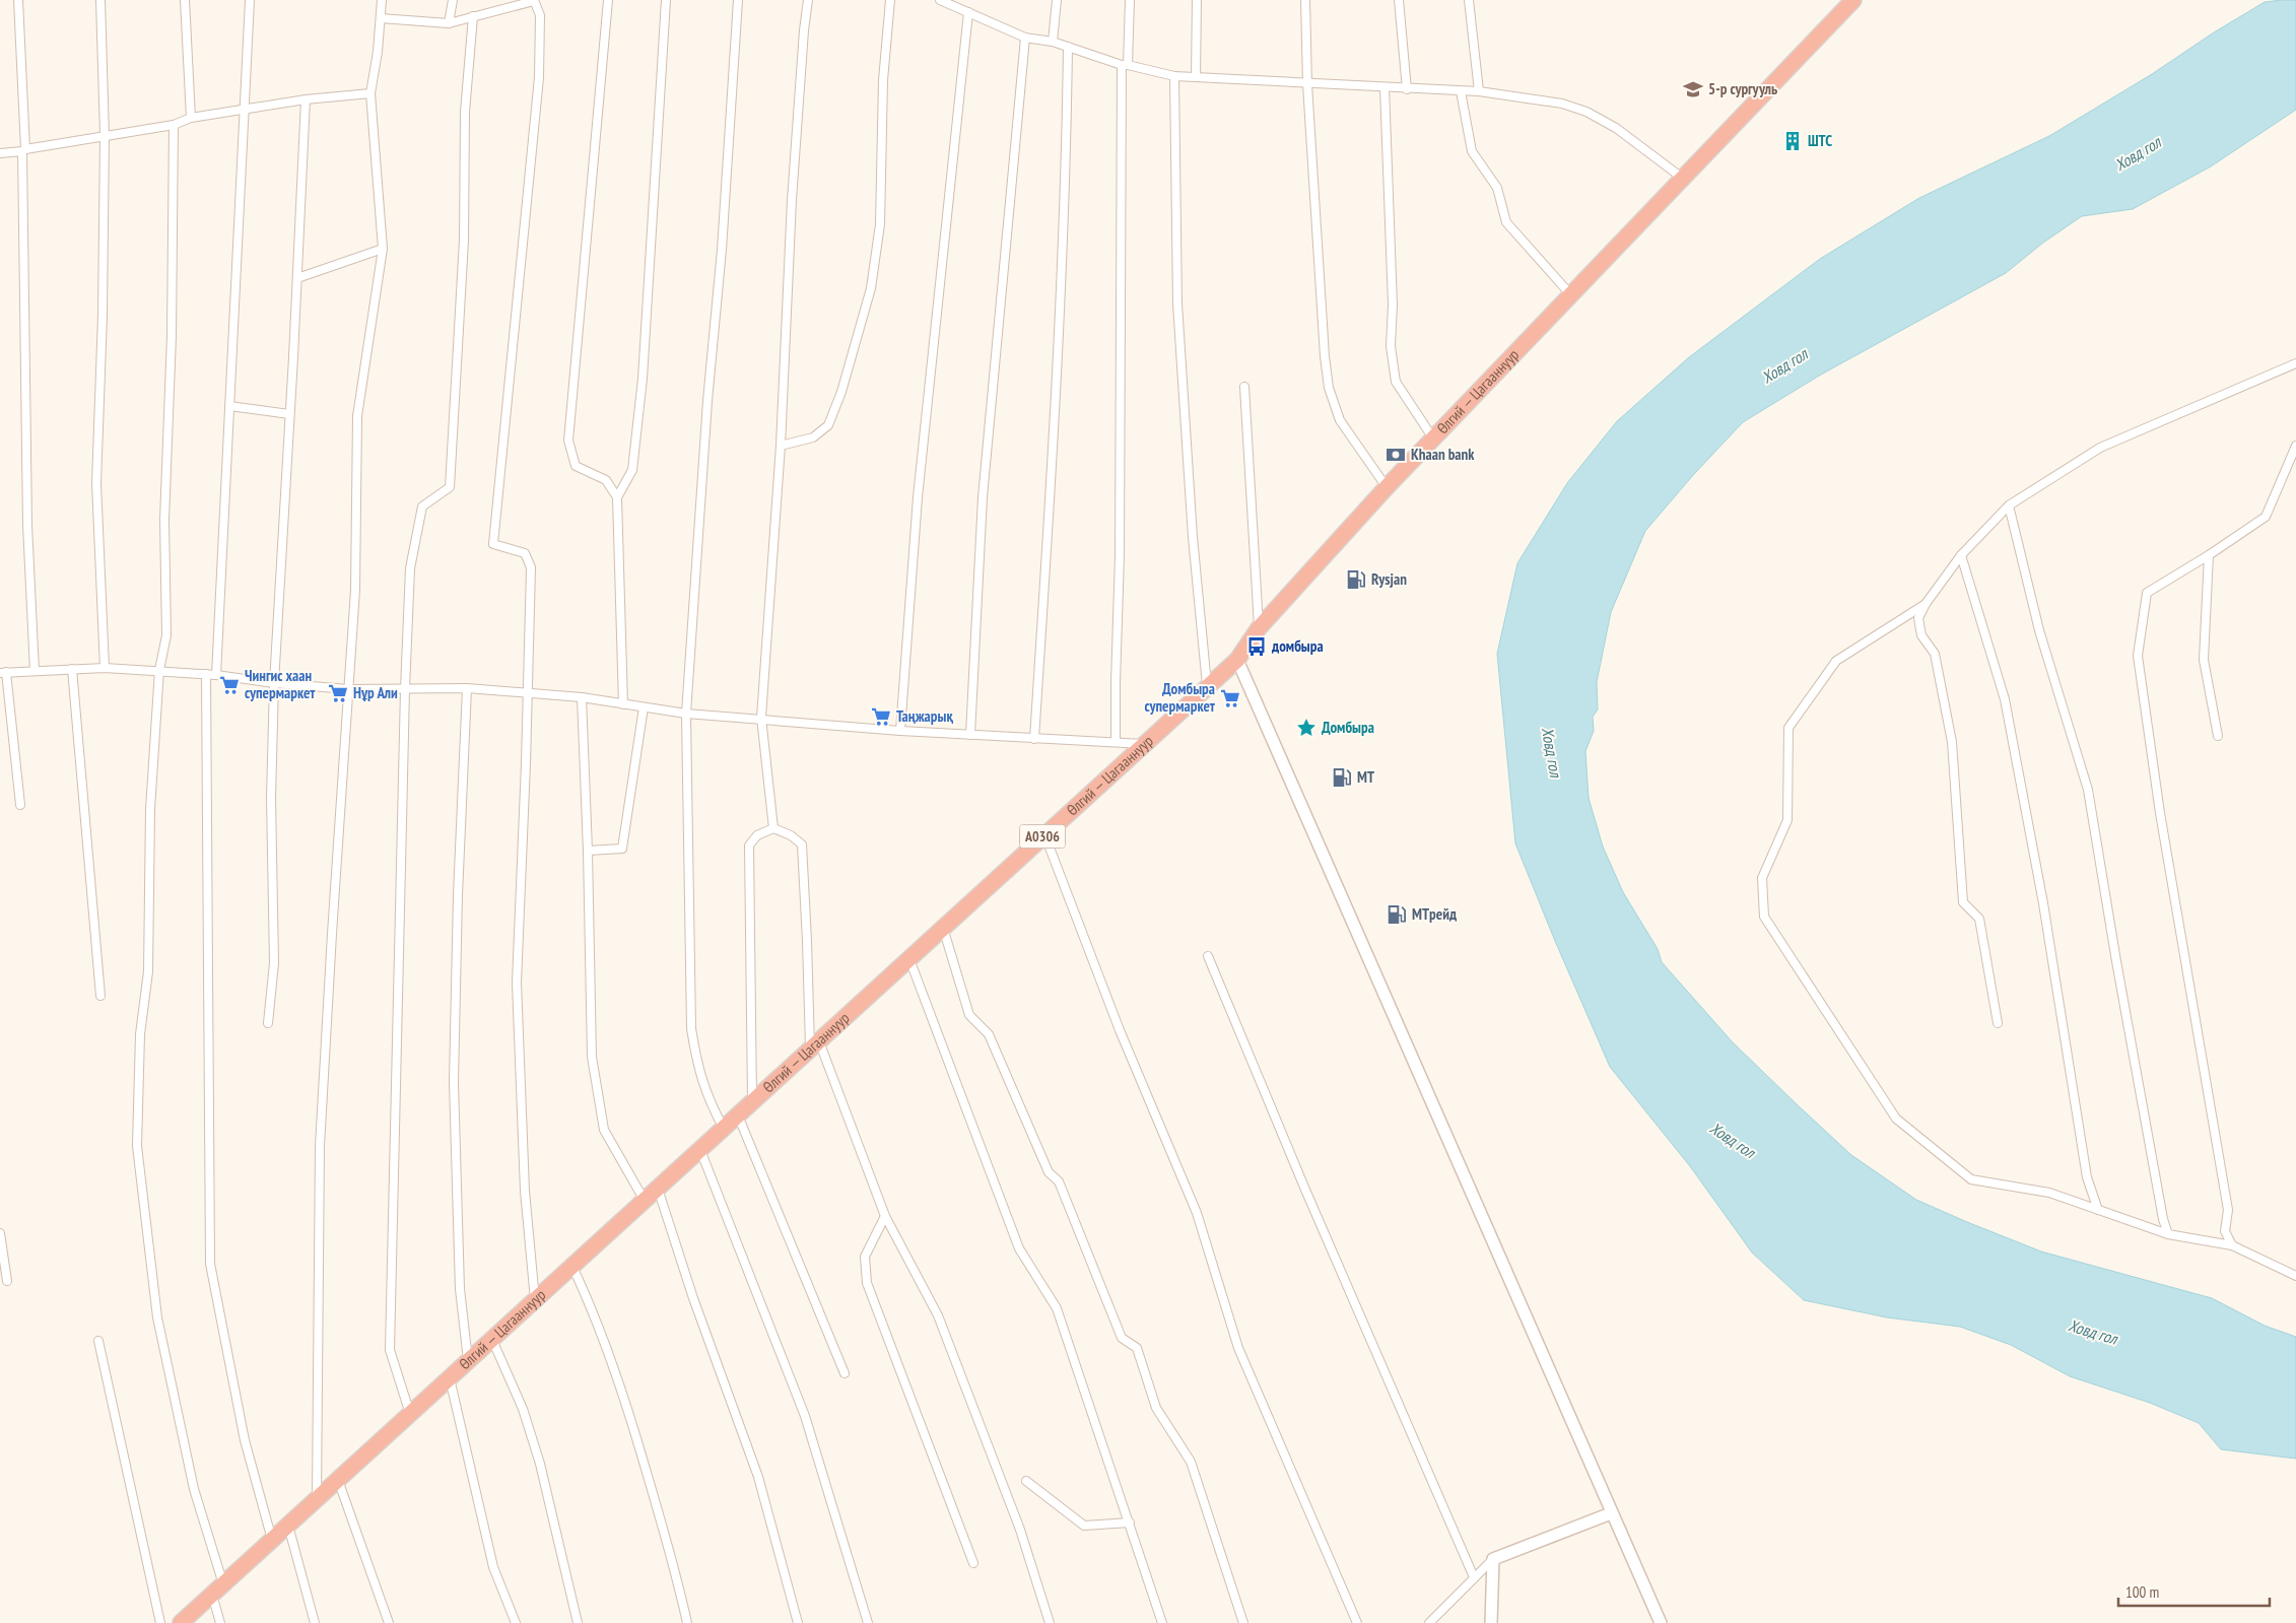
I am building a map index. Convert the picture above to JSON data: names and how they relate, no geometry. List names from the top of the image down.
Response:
{
  "streets": {
    "highway": ["Өлгий — Цагааннуур", "A0306"]
  },
  "water": ["Ховд гол"],
  "places": {
    "school or university": ["5-р сургууль"],
    "building": ["ШТС"],
    "bank": ["Khaan bank"],
    "fuel station": ["Rysjan", "МТ", "MTрейд"],
    "bus stop": ["домбыра"],
    "supermarket": [
      "Чингис хаан супермаркет",
      "Нұр Али",
      "Домбыра супермаркет",
      "Таңжарық"
    ],
    "place": ["Домбыра"]
  },
  "scale_bar": "100 m"
}
